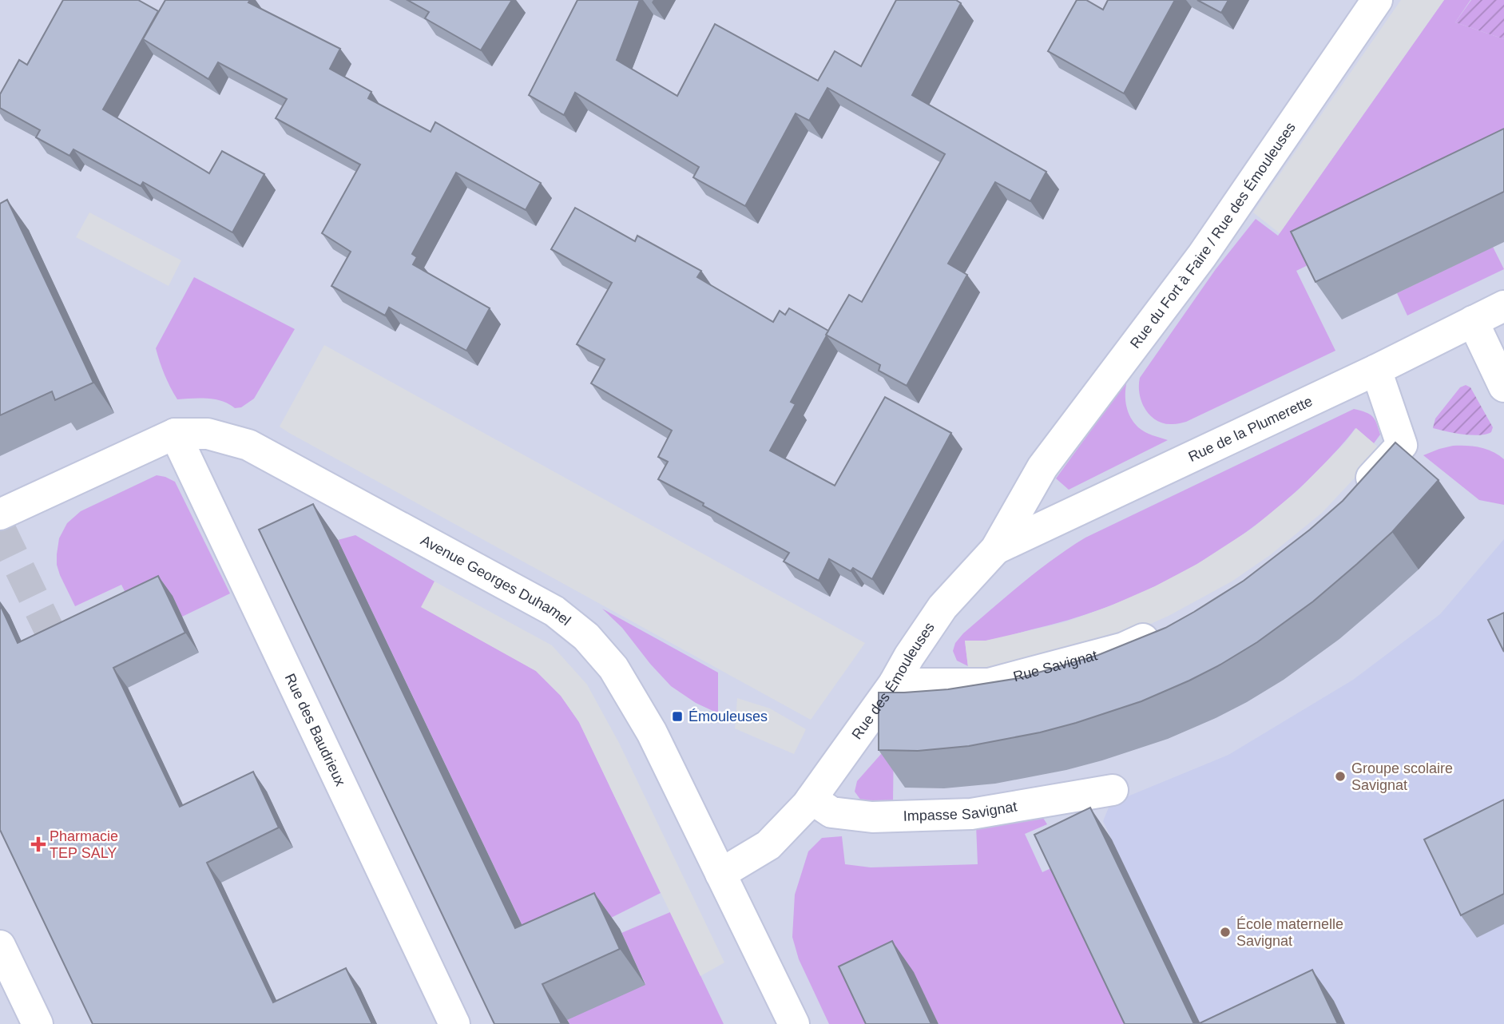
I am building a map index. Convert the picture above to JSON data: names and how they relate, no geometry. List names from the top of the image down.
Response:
{
  "streets": {
    "street": [
      "Rue du Fort à Faire / Rue des Émouleuses",
      "Rue de la Plumerette",
      "Avenue Georges Duhamel",
      "Rue Savignat",
      "Rue des Émouleuses",
      "Rue des Baudrieux",
      "Impasse Savignat"
    ]
  },
  "crossings": [
    ["Rue du Fort à Faire / Rue des Émouleuses", "Rue des Émouleuses"],
    ["Rue de la Plumerette", "Rue des Émouleuses"],
    ["Avenue Georges Duhamel", "Rue des Émouleuses"],
    ["Avenue Georges Duhamel", "Rue des Baudrieux"],
    ["Rue Savignat", "Rue des Émouleuses"],
    ["Rue des Émouleuses", "Impasse Savignat"]
  ],
  "places": {
    "transit": ["Émouleuses"],
    "other": ["Groupe scolaire Savignat", "École maternelle Savignat"],
    "health": ["Pharmacie TEP SALY"]
  }
}
